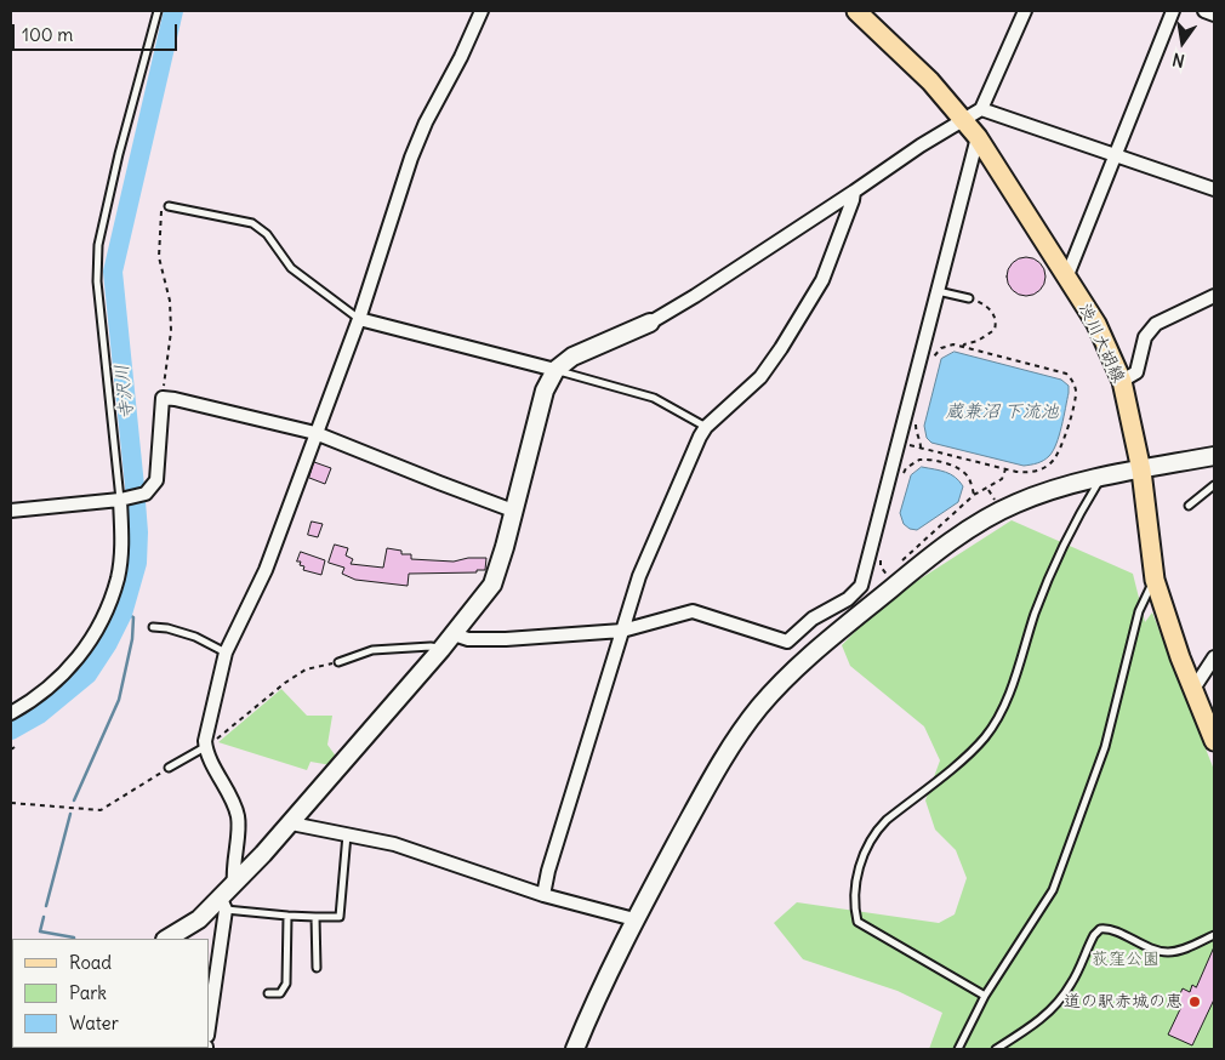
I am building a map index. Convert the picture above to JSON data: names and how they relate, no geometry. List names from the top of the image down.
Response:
{
  "streets": {
    "main road": ["渋川大胡線"]
  },
  "water": ["寺沢川", "蔵兼沼 下流池"],
  "parks": ["荻窪公園"],
  "places": ["道の駅赤城の恵"],
  "legend": ["Road", "Park", "Water"],
  "scale_bar": "100 m",
  "north": "bottom"
}
